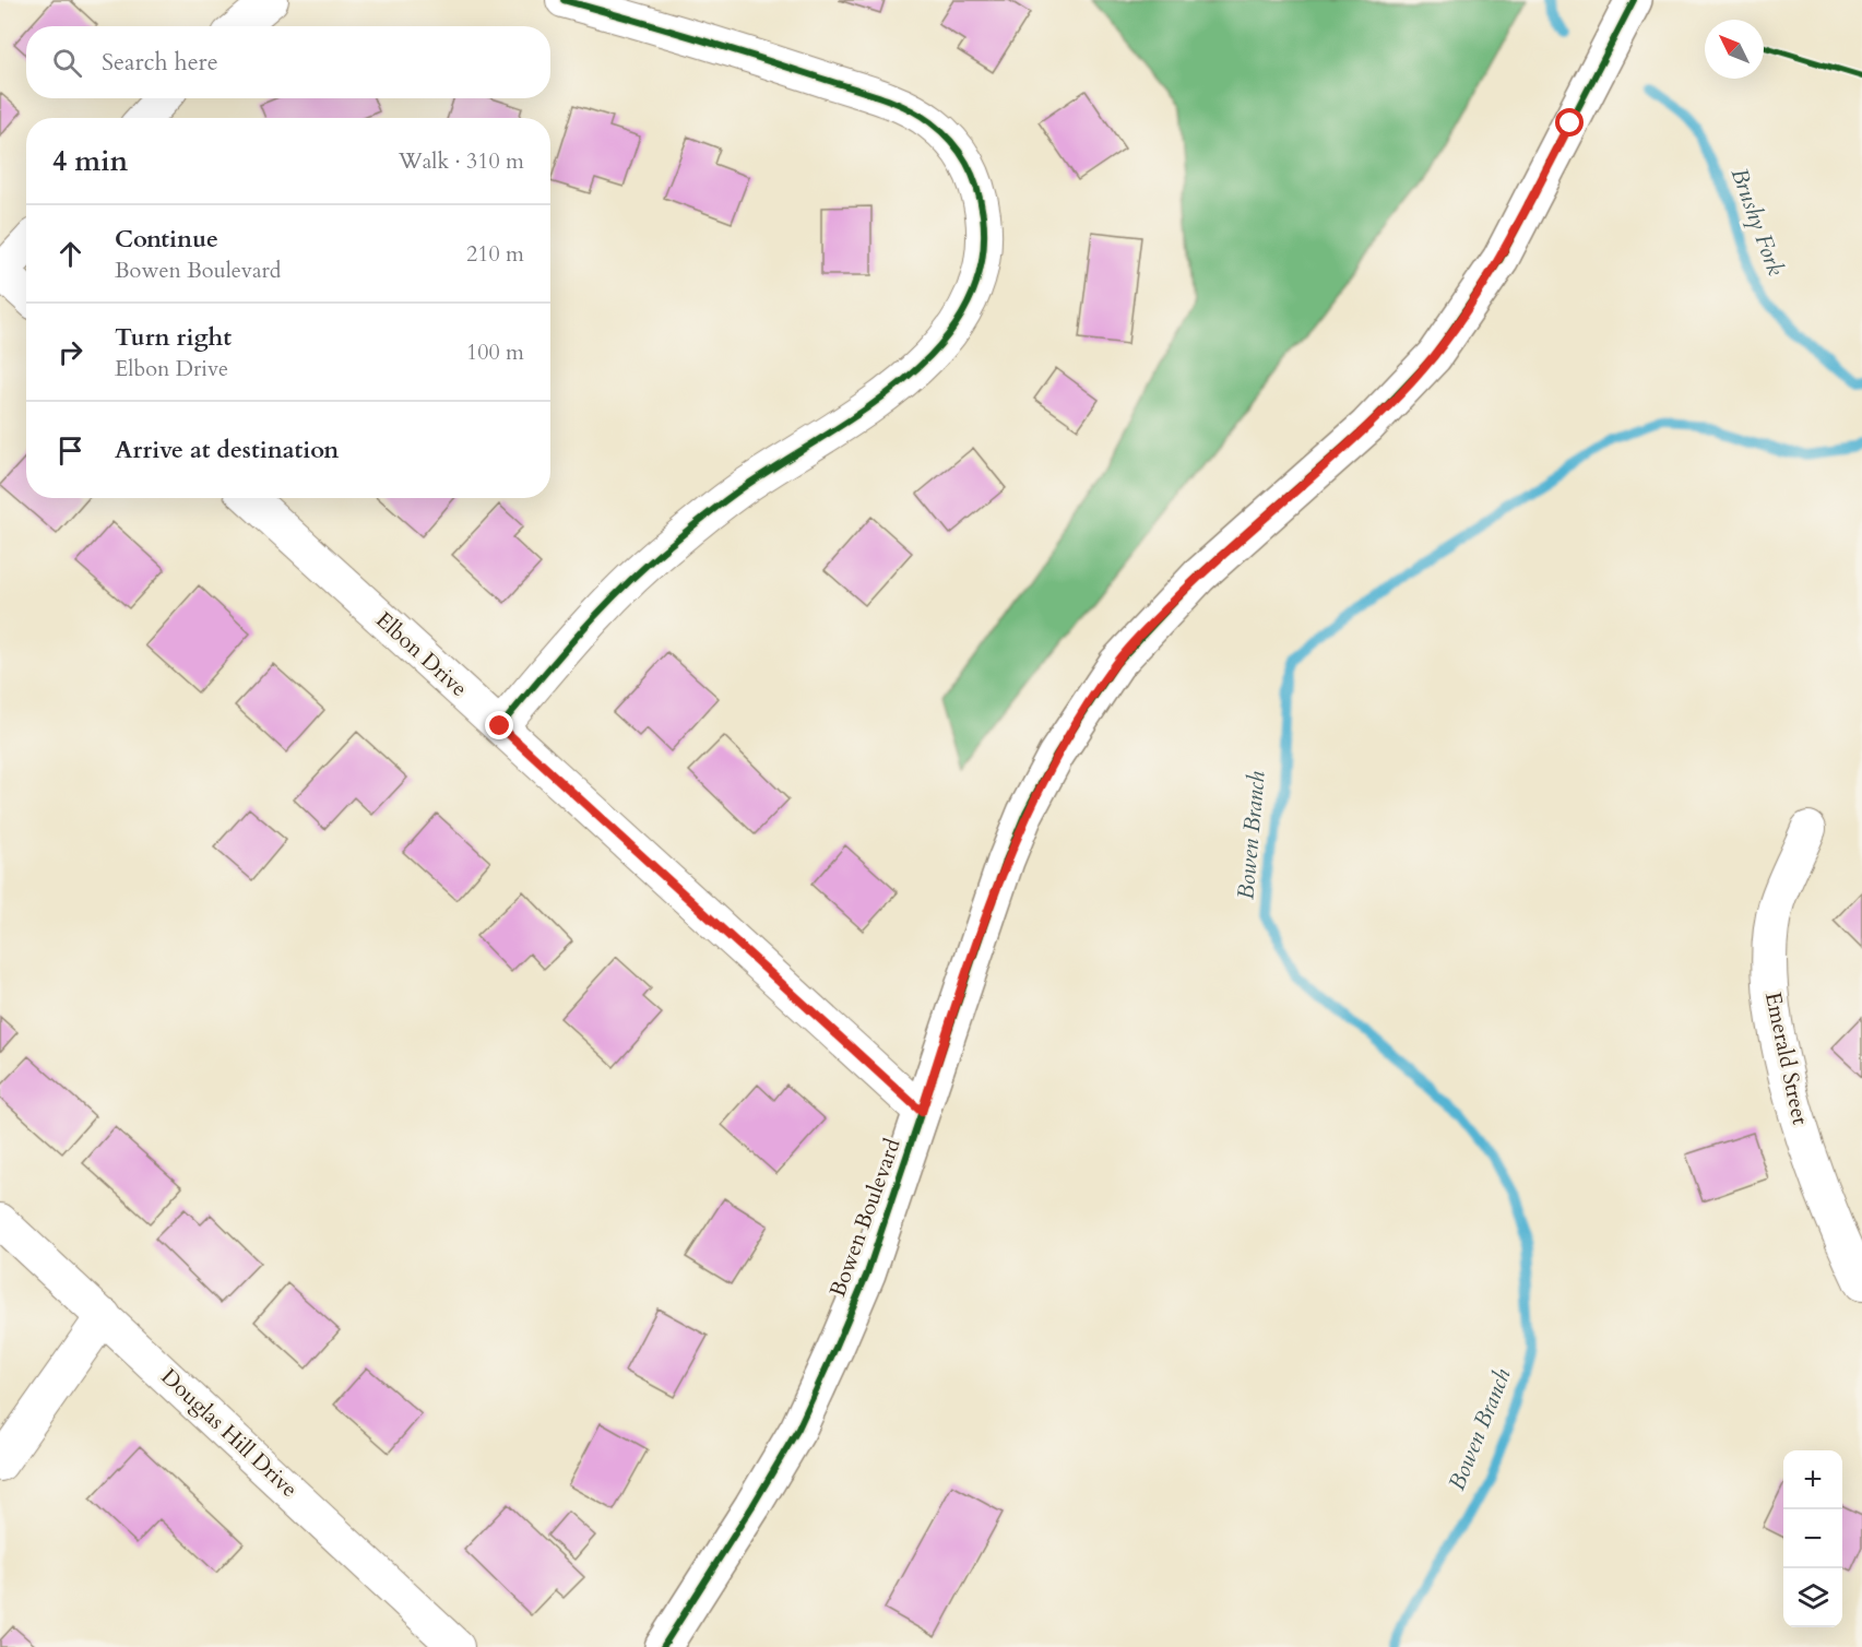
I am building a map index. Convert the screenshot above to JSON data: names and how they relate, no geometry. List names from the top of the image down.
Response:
{
  "streets": {
    "street": [
      "Elbon Drive",
      "Emerald Street",
      "Bowen Boulevard",
      "Douglas Hill Drive"
    ]
  },
  "crossings": [
    ["Elbon Drive", "Bowen Boulevard"]
  ],
  "water": ["Brushy Fork", "Bowen Branch"],
  "north": "top left",
  "page": {
    "search": "Search here",
    "heading": ["4 min", "Walk · 310 m"],
    "list": [
      ["Continue", "Bowen Boulevard", "210 m"],
      ["Turn right", "Elbon Drive", "100 m"],
      "Arrive at destination"
    ],
    "map_buttons": ["+", "−"]
  }
}
